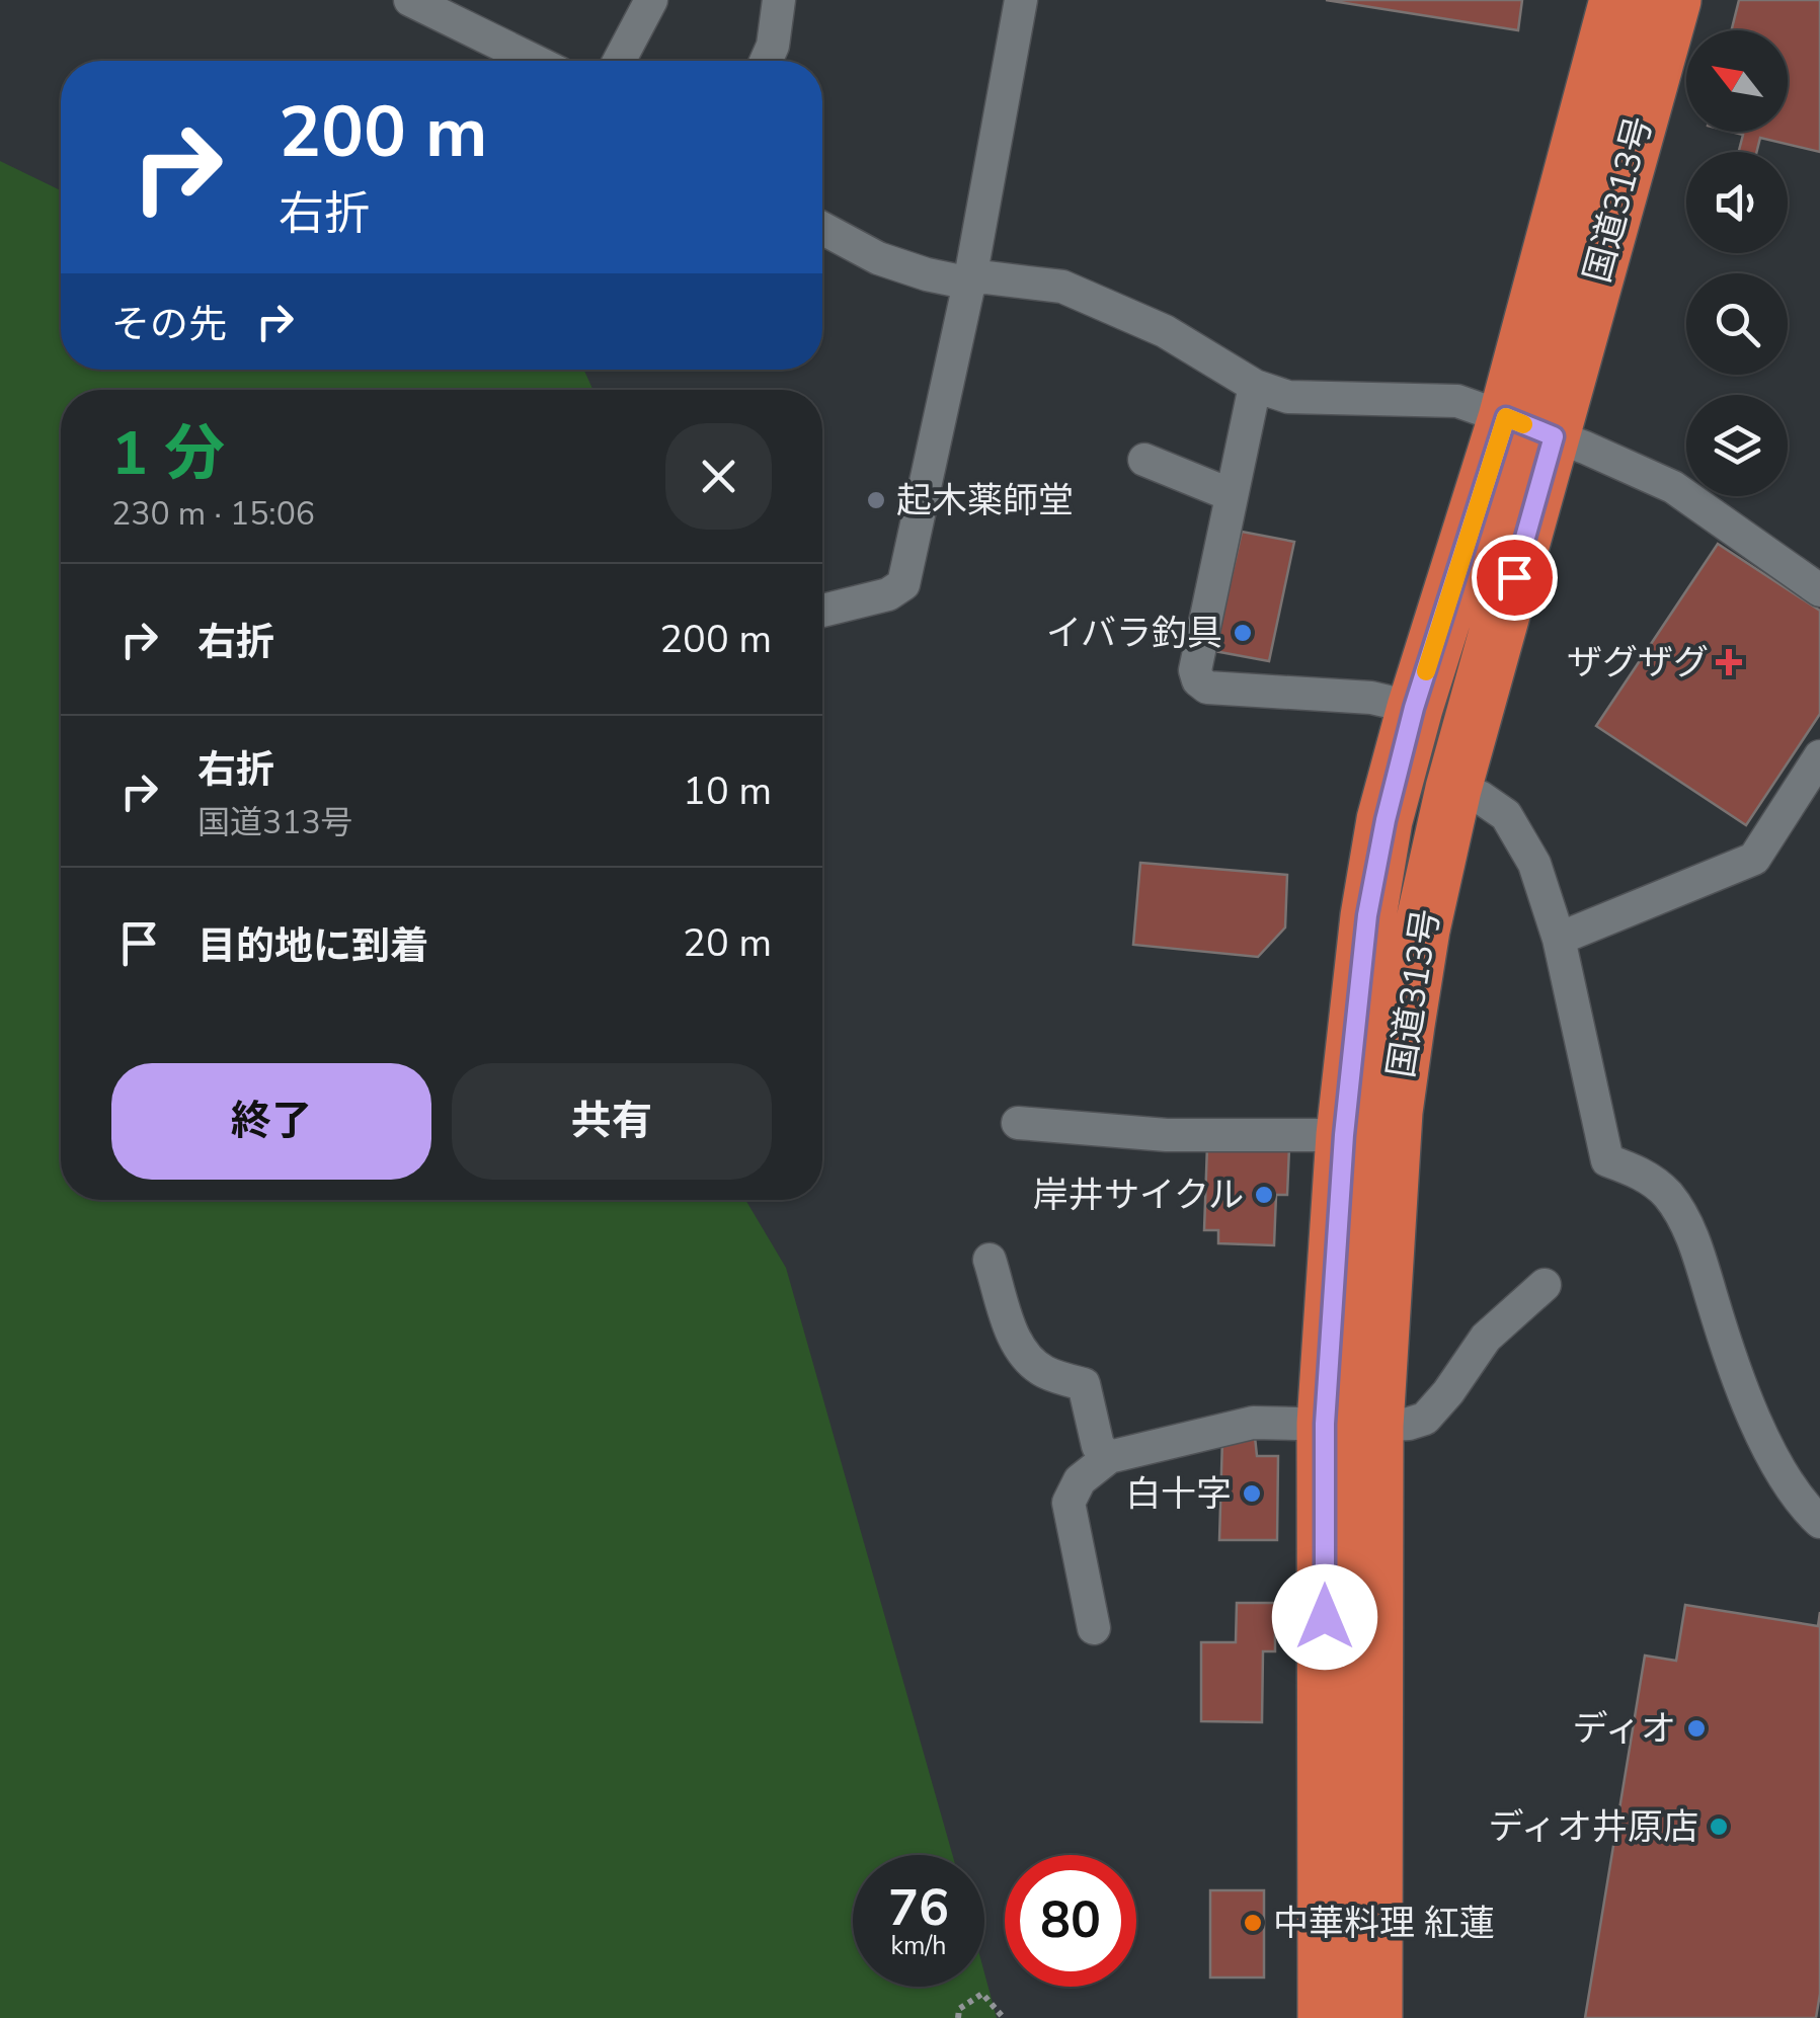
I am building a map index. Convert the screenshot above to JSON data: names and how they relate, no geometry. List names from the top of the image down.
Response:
{
  "streets": {
    "highway": ["国道313号"]
  },
  "places": {
    "other": [
      "起木薬師堂",
      "イバラ釣具",
      "岸井サイクル",
      "白十字",
      "ディオ",
      "ディオ井原店",
      "中華料理 紅蓮"
    ],
    "health": ["ザグザグ"]
  },
  "north": "top left",
  "page": {
    "turn": ["200 m", "右折"],
    "then": "その先",
    "heading": ["1 分", "230 m · 15:06"],
    "list": [
      {
        "name": "右折",
        "value": "200 m"
      },
      {
        "name": "右折",
        "note": "国道313号",
        "value": "10 m"
      },
      {
        "name": "目的地に到着",
        "value": "20 m"
      }
    ],
    "buttons": ["終了", "共有"],
    "speed": "76 km/h",
    "limit": "80"
  }
}
